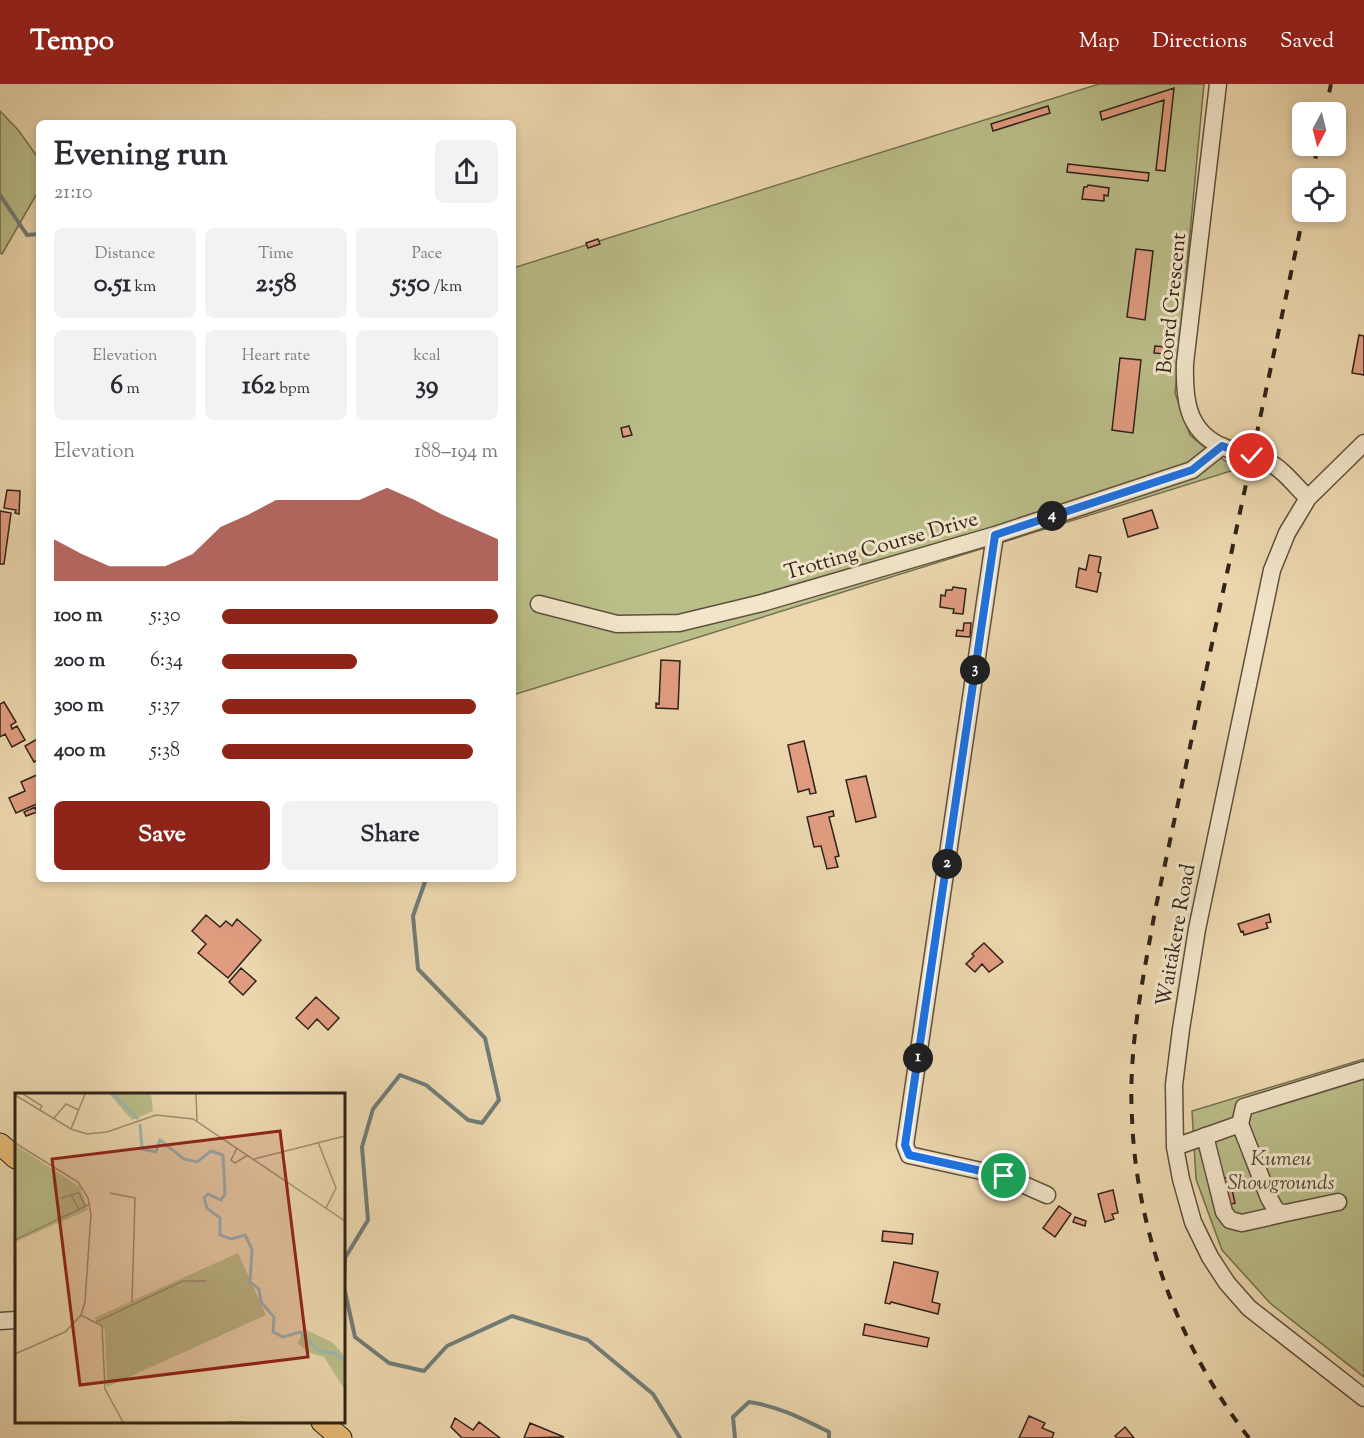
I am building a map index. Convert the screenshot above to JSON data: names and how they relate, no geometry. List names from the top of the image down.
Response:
{
  "streets": {
    "street": ["Boord Crescent", "Trotting Course Drive", "Waitākere Road"]
  },
  "crossings": [
    ["Boord Crescent", "Trotting Course Drive"],
    ["Boord Crescent", "Waitākere Road"]
  ],
  "parks": ["Kumeu Showgrounds"],
  "north": "bottom",
  "page": {
    "header": "Tempo",
    "nav": ["Map", "Directions", "Saved"],
    "heading": ["Evening run", "21:10"],
    "stats": [
      ["Distance", "0.51 km"],
      ["Time", "2:58"],
      ["Pace", "5:50 /km"],
      ["Elevation", "6 m"],
      ["Heart rate", "162 bpm"],
      ["kcal", "39"]
    ],
    "chart": ["Elevation", "188–194 m"],
    "pins": [
      "4",
      "3",
      "2",
      "1"
    ],
    "list": [
      {
        "name": "100 m",
        "note": "5:30"
      },
      {
        "name": "200 m",
        "note": "6:34"
      },
      {
        "name": "300 m",
        "note": "5:37"
      },
      {
        "name": "400 m",
        "note": "5:38"
      }
    ],
    "buttons": ["Save", "Share"]
  }
}
